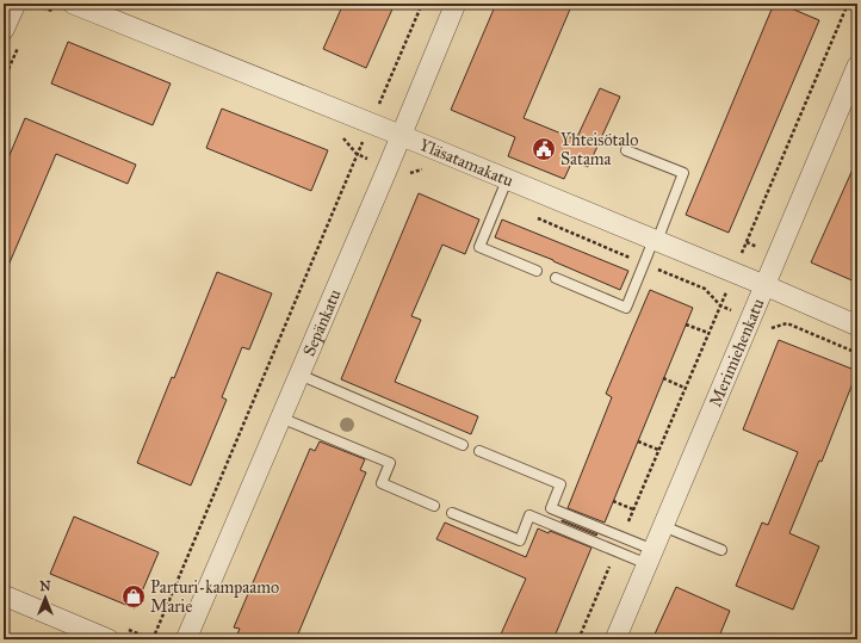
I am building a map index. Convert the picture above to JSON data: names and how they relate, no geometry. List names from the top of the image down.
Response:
{
  "streets": {
    "street": ["Yläsatamakatu", "Sepänkatu", "Merimiehenkatu"]
  },
  "crossings": [
    ["Yläsatamakatu", "Sepänkatu"],
    ["Yläsatamakatu", "Merimiehenkatu"]
  ],
  "places": {
    "public building": ["Yhteisötalo Satama"],
    "shop": ["Parturi-kampaamo Marie"]
  },
  "north": "top"
}
